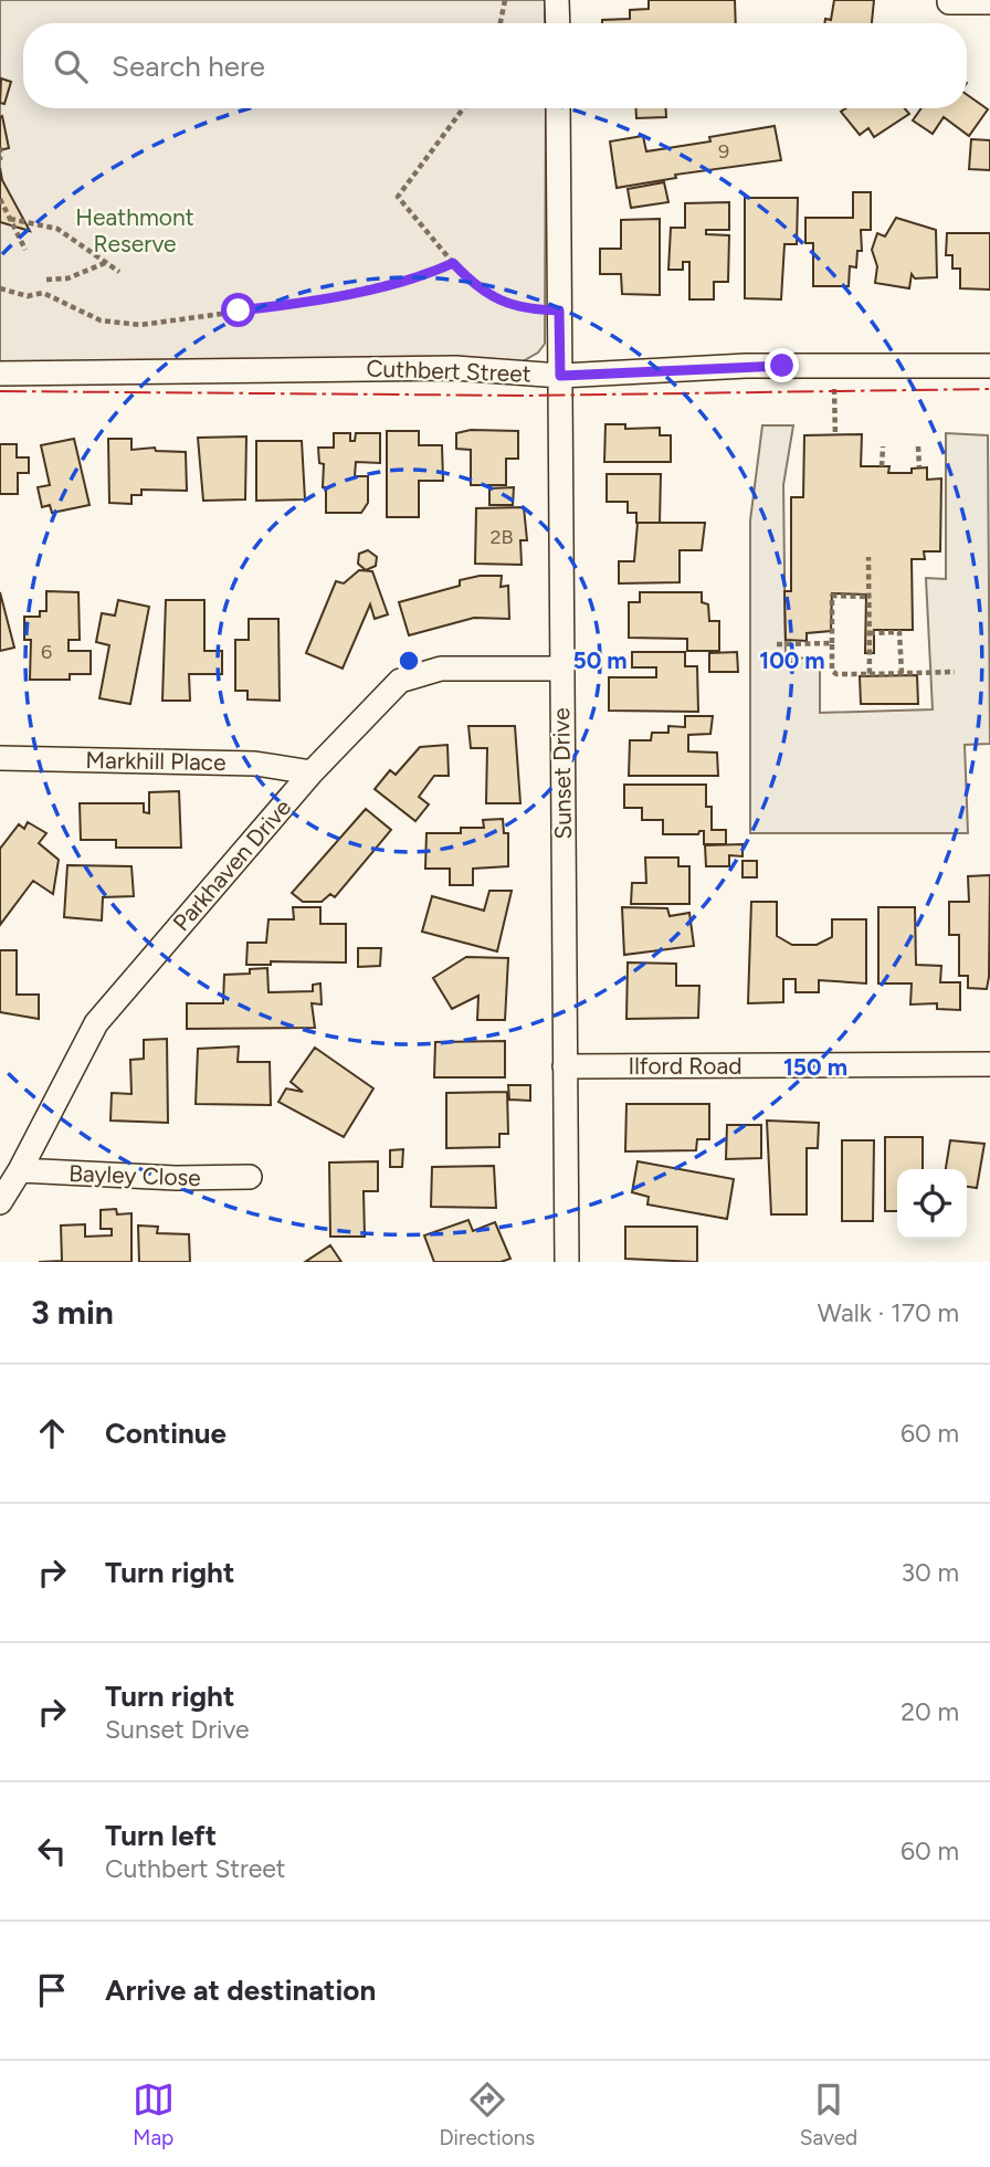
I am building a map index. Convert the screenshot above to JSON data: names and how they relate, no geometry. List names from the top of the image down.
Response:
{
  "streets": {
    "street": [
      "Cuthbert Street",
      "Markhill Place",
      "Sunset Drive",
      "Parkhaven Drive",
      "Ilford Road",
      "Bayley Close"
    ]
  },
  "crossings": [
    ["Cuthbert Street", "Sunset Drive"],
    ["Markhill Place", "Parkhaven Drive"],
    ["Sunset Drive", "Parkhaven Drive"],
    ["Sunset Drive", "Ilford Road"],
    ["Parkhaven Drive", "Bayley Close"]
  ],
  "parks": ["Heathmont Reserve"],
  "house_numbers": ["9", "2B", "6"],
  "page": {
    "search": "Search here",
    "heading": ["3 min", "Walk · 170 m"],
    "list": [
      ["Continue", "60 m"],
      ["Turn right", "30 m"],
      ["Turn right", "Sunset Drive", "20 m"],
      ["Turn left", "Cuthbert Street", "60 m"],
      "Arrive at destination"
    ],
    "nav": ["Map", "Directions", "Saved"]
  },
  "rings": ["50 m", "100 m", "150 m"]
}
